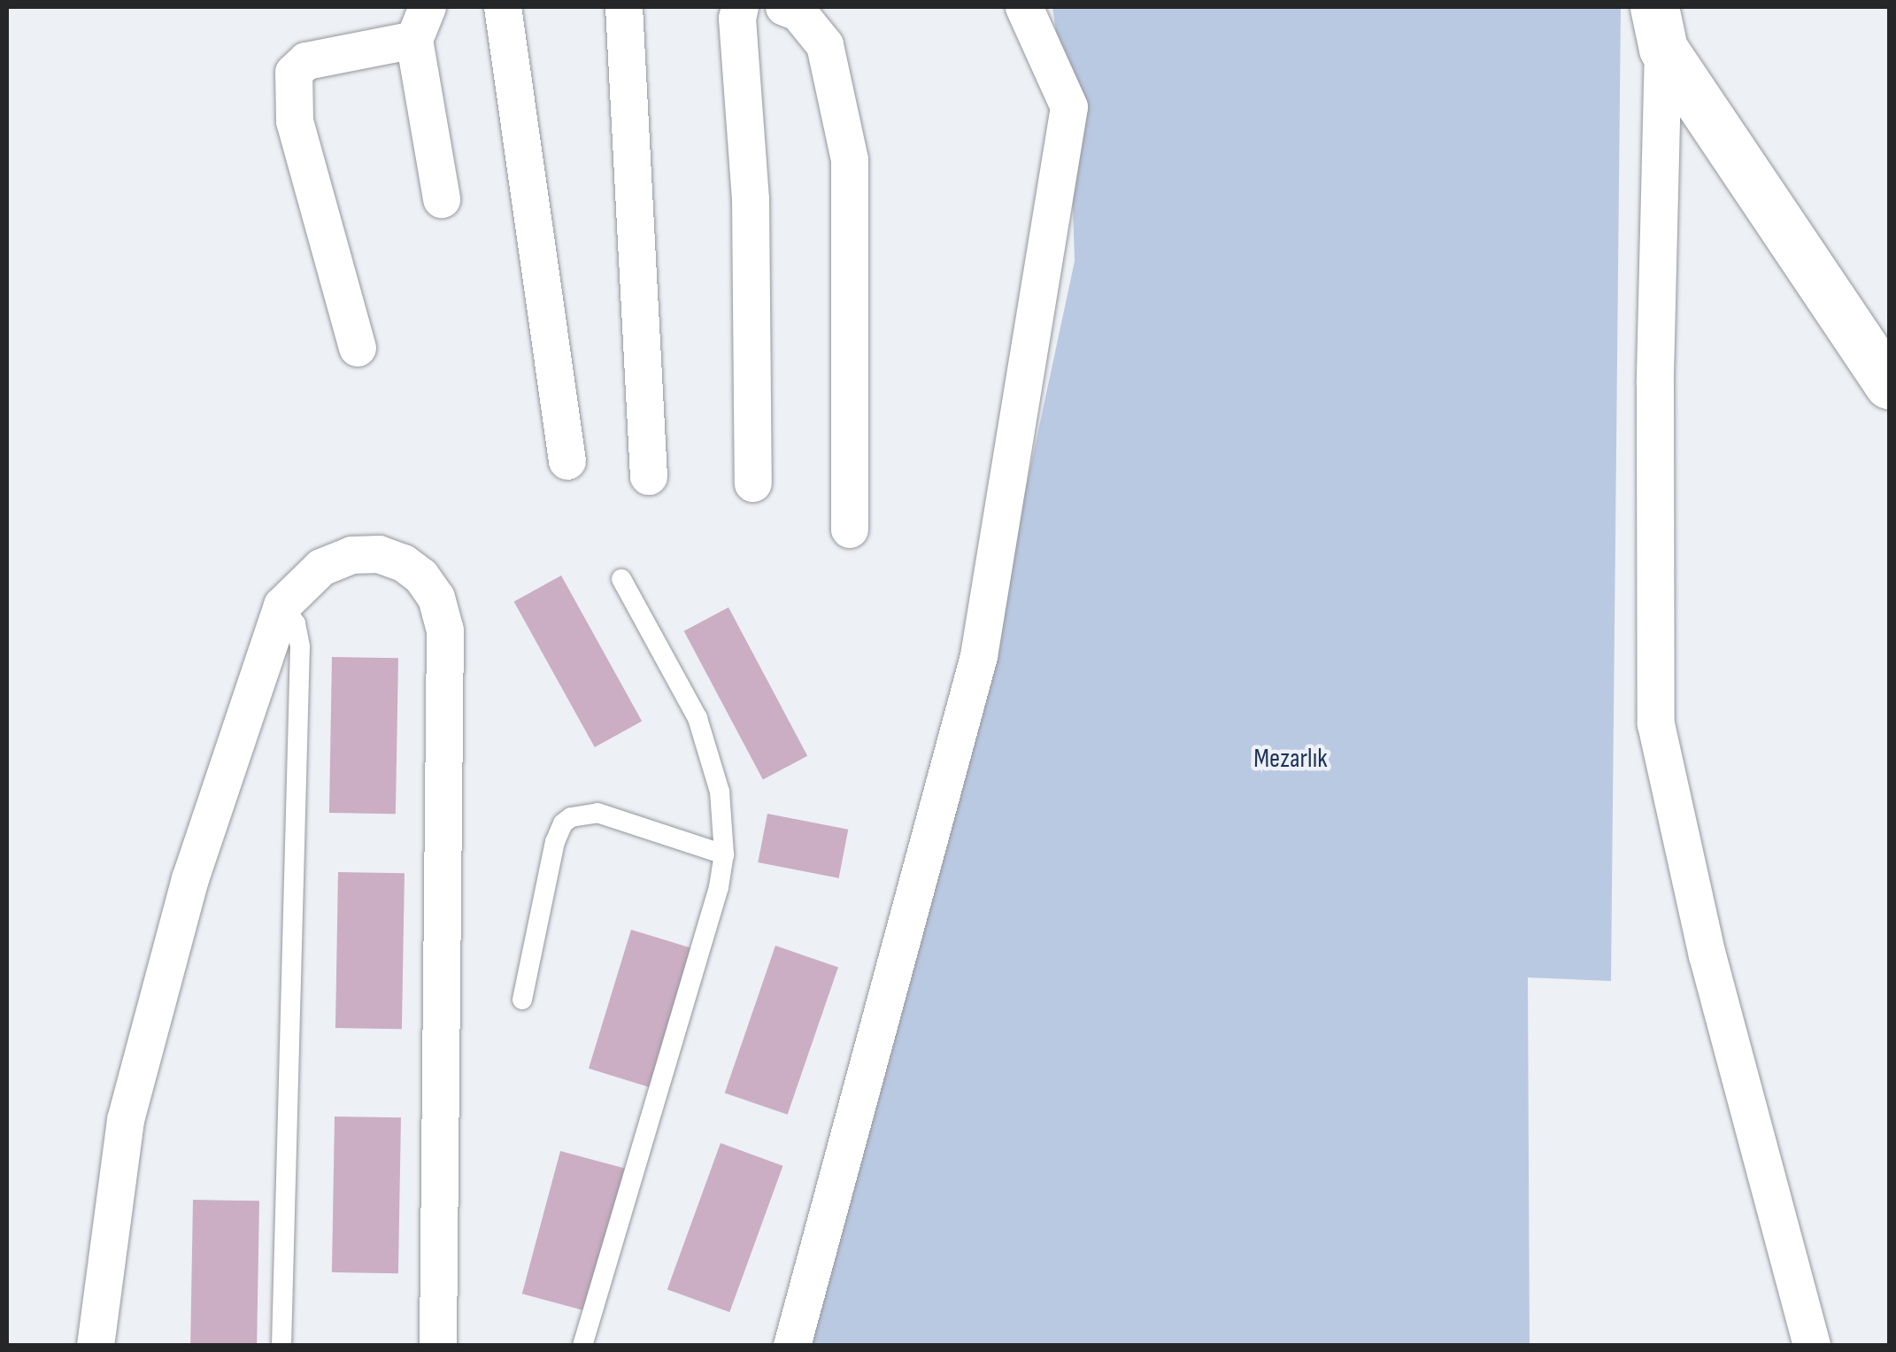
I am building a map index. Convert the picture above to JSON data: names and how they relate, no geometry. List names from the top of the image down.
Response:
{
  "parks": ["Mezarlık"]
}
